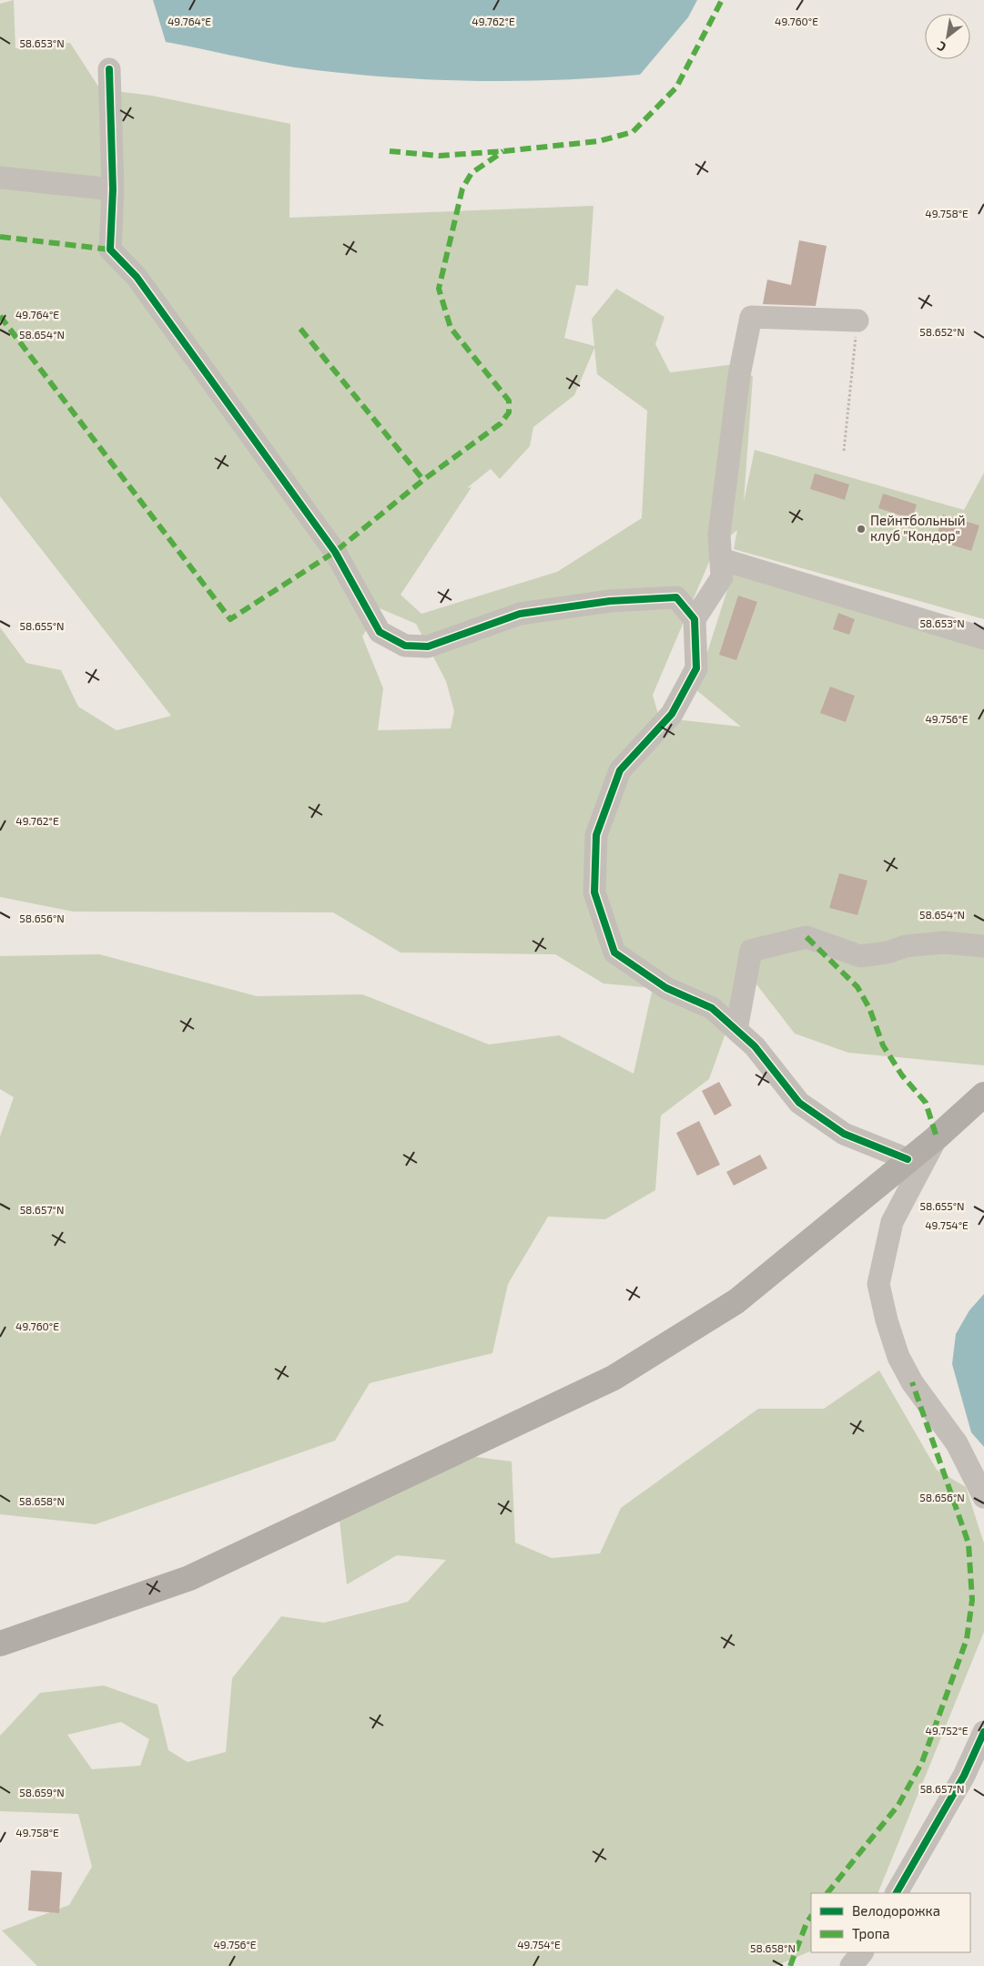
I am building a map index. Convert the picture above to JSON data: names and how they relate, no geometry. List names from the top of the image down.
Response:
{
  "places": ["Пейнтбольный клуб \"Кондор\""],
  "legend": ["Велодорожка", "Тропа"],
  "north": "bottom left",
  "coordinates": [
    "49.764°E",
    "49.762°E",
    "49.760°E",
    "58.653°N",
    "49.758°E",
    "58.652°N",
    "58.654°N",
    "58.655°N",
    "49.756°E",
    "58.656°N",
    "58.657°N",
    "49.754°E",
    "58.658°N",
    "49.752°E",
    "58.659°N"
  ]
}
